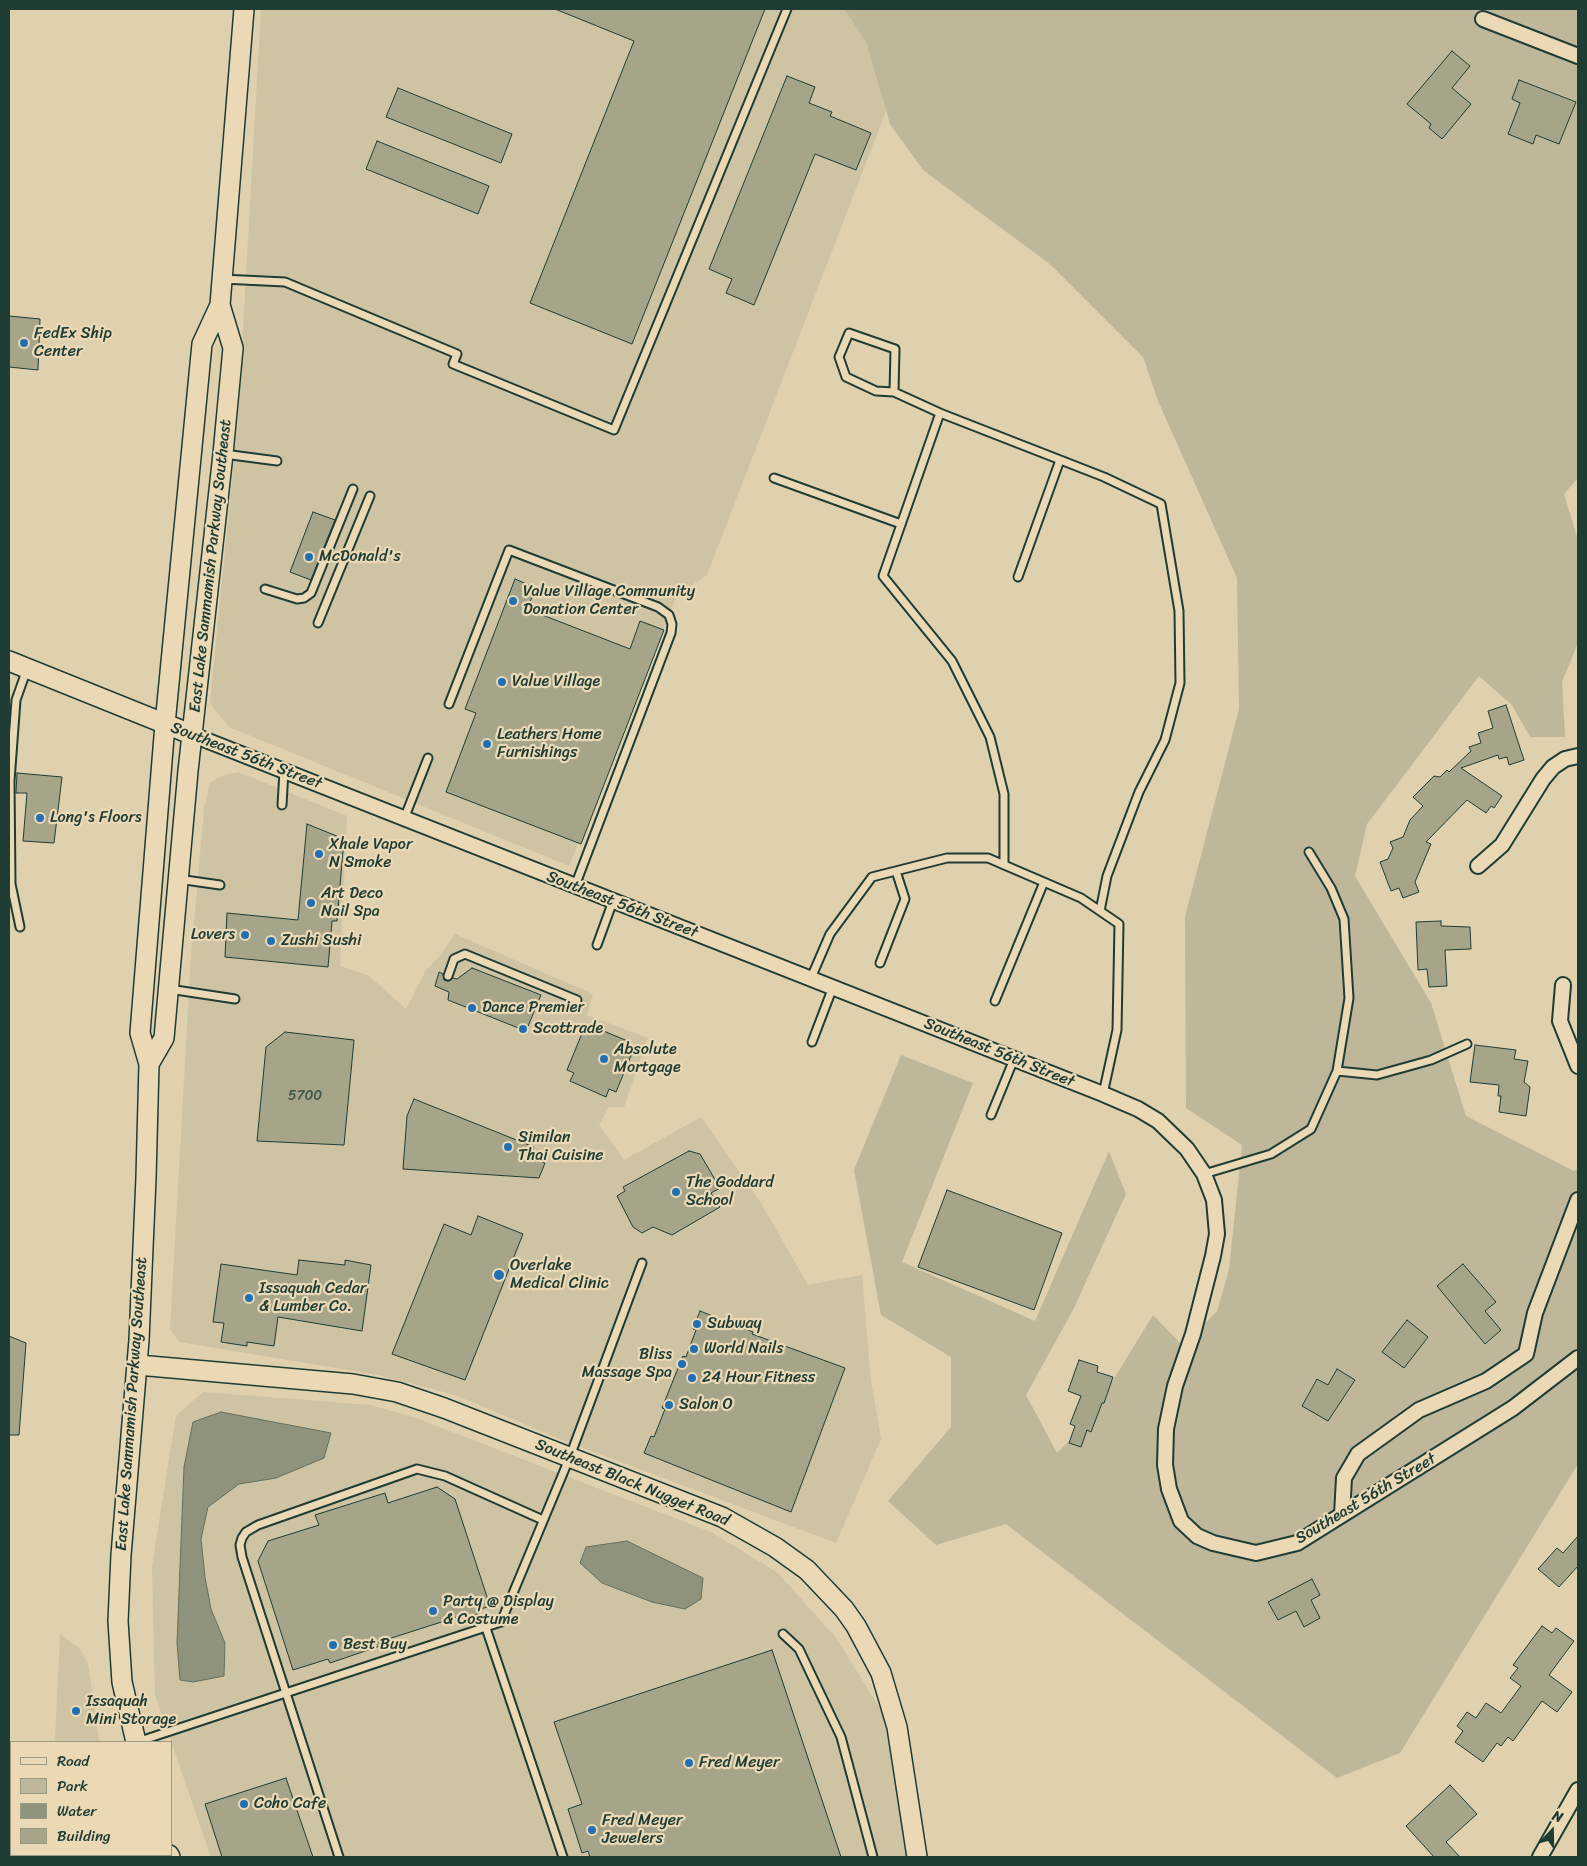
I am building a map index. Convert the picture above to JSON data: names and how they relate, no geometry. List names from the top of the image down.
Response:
{
  "streets": {
    "main road": ["East Lake Sammamish Parkway Southeast", "Southeast 56th Street", "Southeast Black Nugget Road"]
  },
  "crossings": [
    ["East Lake Sammamish Parkway Southeast", "Southeast 56th Street"],
    ["East Lake Sammamish Parkway Southeast", "Southeast Black Nugget Road"]
  ],
  "places": [
    "FedEx Ship Center",
    "McDonald's",
    "Value Village Community Donation Center",
    "Value Village",
    "Leathers Home Furnishings",
    "Long's Floors",
    "Xhale Vapor N Smoke",
    "Art Deco Nail Spa",
    "Lovers",
    "Zushi Sushi",
    "Dance Premier",
    "Scottrade",
    "Absolute Mortgage",
    "Similan Thai Cuisine",
    "The Goddard School",
    "Overlake Medical Clinic",
    "Issaquah Cedar & Lumber Co.",
    "Subway",
    "World Nails",
    "Bliss Massage Spa",
    "24 Hour Fitness",
    "Salon O",
    "Party @ Display & Costume",
    "Best Buy",
    "Issaquah Mini Storage",
    "Fred Meyer",
    "Coho Cafe",
    "Fred Meyer Jewelers"
  ],
  "house_numbers": ["5700"],
  "legend": [
    "Road",
    "Park",
    "Water",
    "Building"
  ],
  "north": "top"
}
